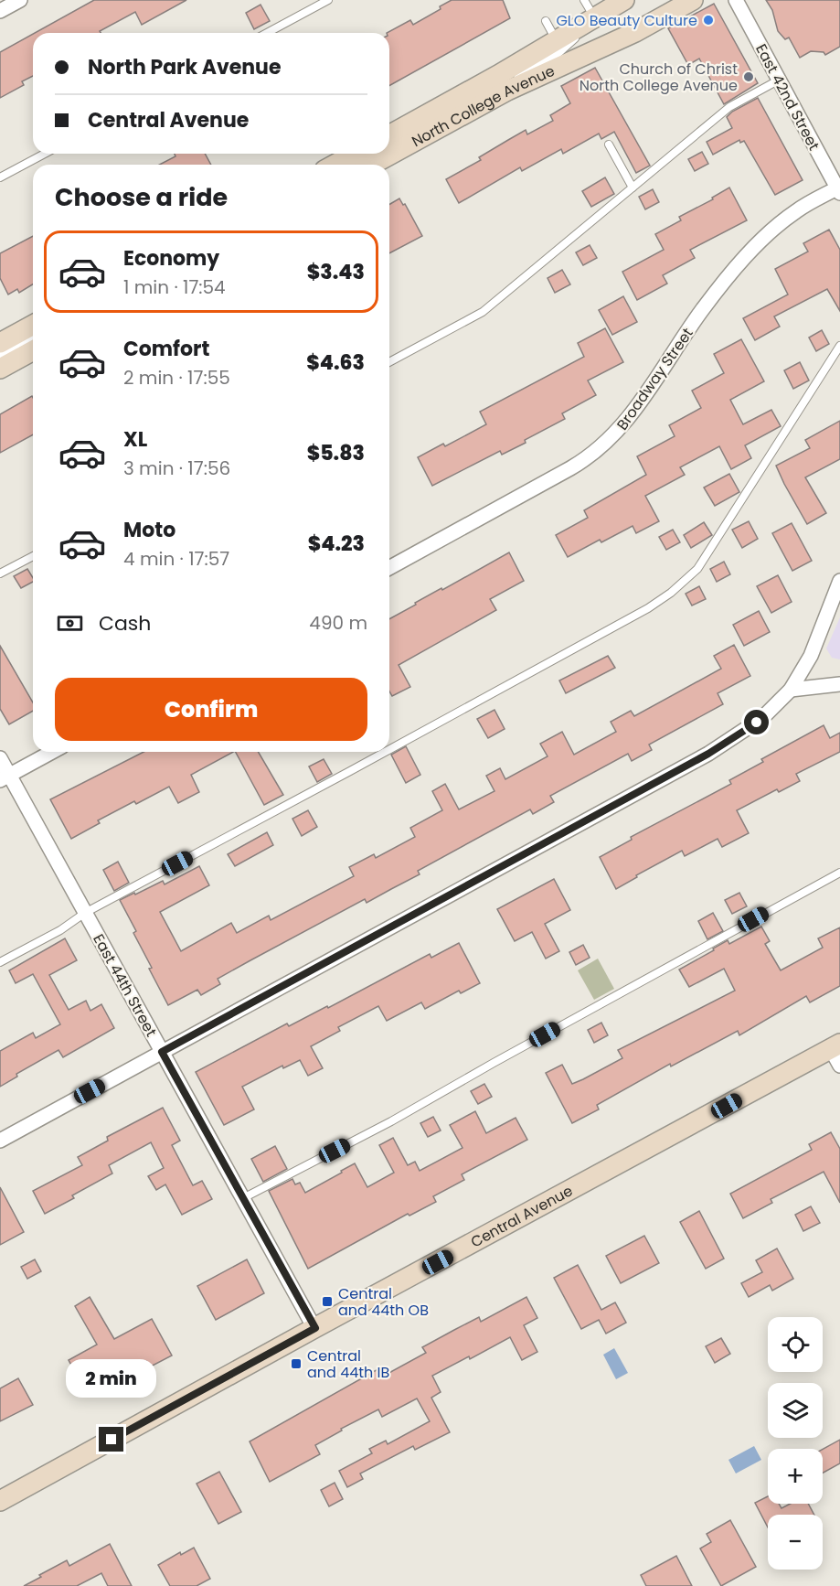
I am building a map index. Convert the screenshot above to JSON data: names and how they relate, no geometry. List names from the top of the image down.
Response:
{
  "streets": {
    "main road": ["North College Avenue", "Central Avenue"],
    "street": ["East 42nd Street", "Broadway Street", "East 44th Street"]
  },
  "crossings": [
    ["East 42nd Street", "Broadway Street"],
    ["East 44th Street", "Central Avenue"]
  ],
  "places": {
    "other": ["GLO Beauty Culture", "Church of Christ North College Avenue"],
    "transit": ["Central and 44th OB", "Central and 44th IB"]
  },
  "page": {
    "banner": ["North Park Avenue", "Central Avenue"],
    "heading": "Choose a ride",
    "list": [
      {
        "name": "Economy",
        "note": "1 min · 17:54",
        "value": "$3.43"
      },
      {
        "name": "Comfort",
        "note": "2 min · 17:55",
        "value": "$4.63"
      },
      {
        "name": "XL",
        "note": "3 min · 17:56",
        "value": "$5.83"
      },
      {
        "name": "Moto",
        "note": "4 min · 17:57",
        "value": "$4.23"
      }
    ],
    "pay": ["Cash", "490 m"],
    "buttons": "Confirm",
    "map_buttons": ["+", "−"],
    "bubble": "2 min"
  }
}
